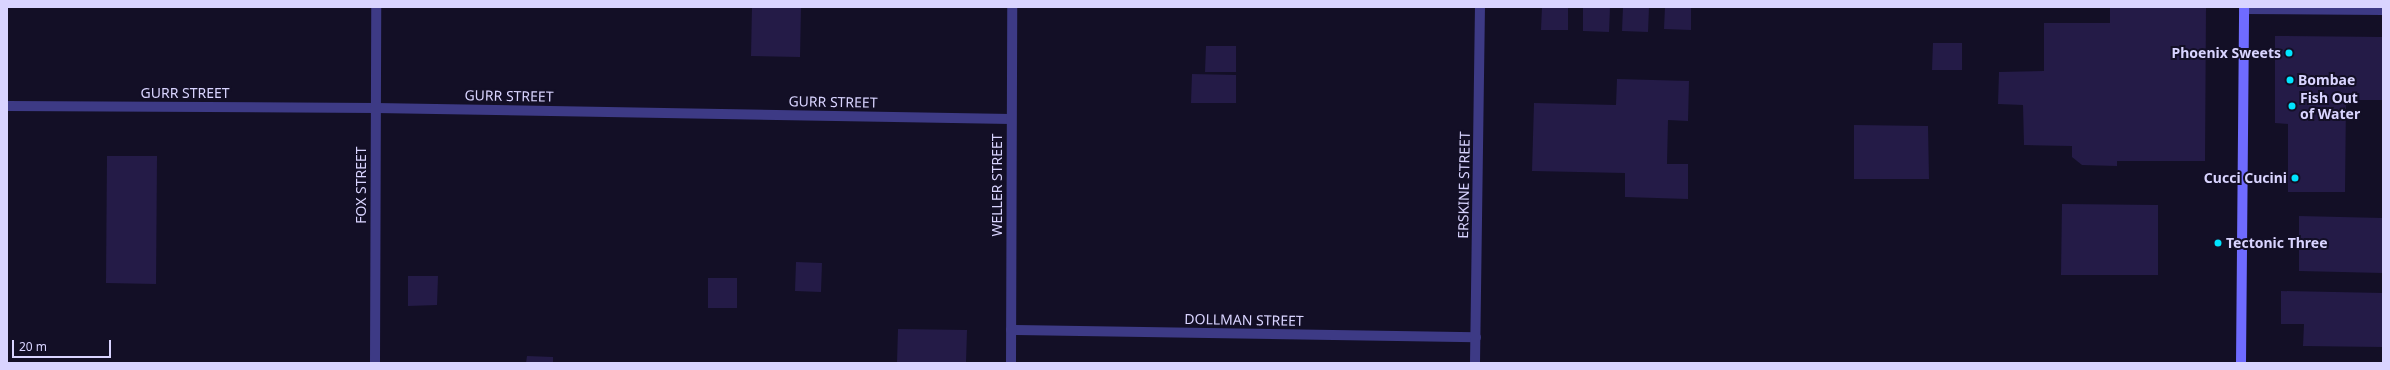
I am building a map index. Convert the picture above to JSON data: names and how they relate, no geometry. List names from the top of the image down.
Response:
{
  "streets": {
    "street": [
      "GURR STREET",
      "FOX STREET",
      "WELLER STREET",
      "ERSKINE STREET",
      "DOLLMAN STREET"
    ]
  },
  "crossings": [
    ["GURR STREET", "FOX STREET"],
    ["GURR STREET", "WELLER STREET"],
    ["WELLER STREET", "DOLLMAN STREET"],
    ["ERSKINE STREET", "DOLLMAN STREET"]
  ],
  "places": [
    "Phoenix Sweets",
    "Bombae",
    "Fish Out of Water",
    "Cucci Cucini",
    "Tectonic Three"
  ],
  "scale_bar": "20 m"
}
